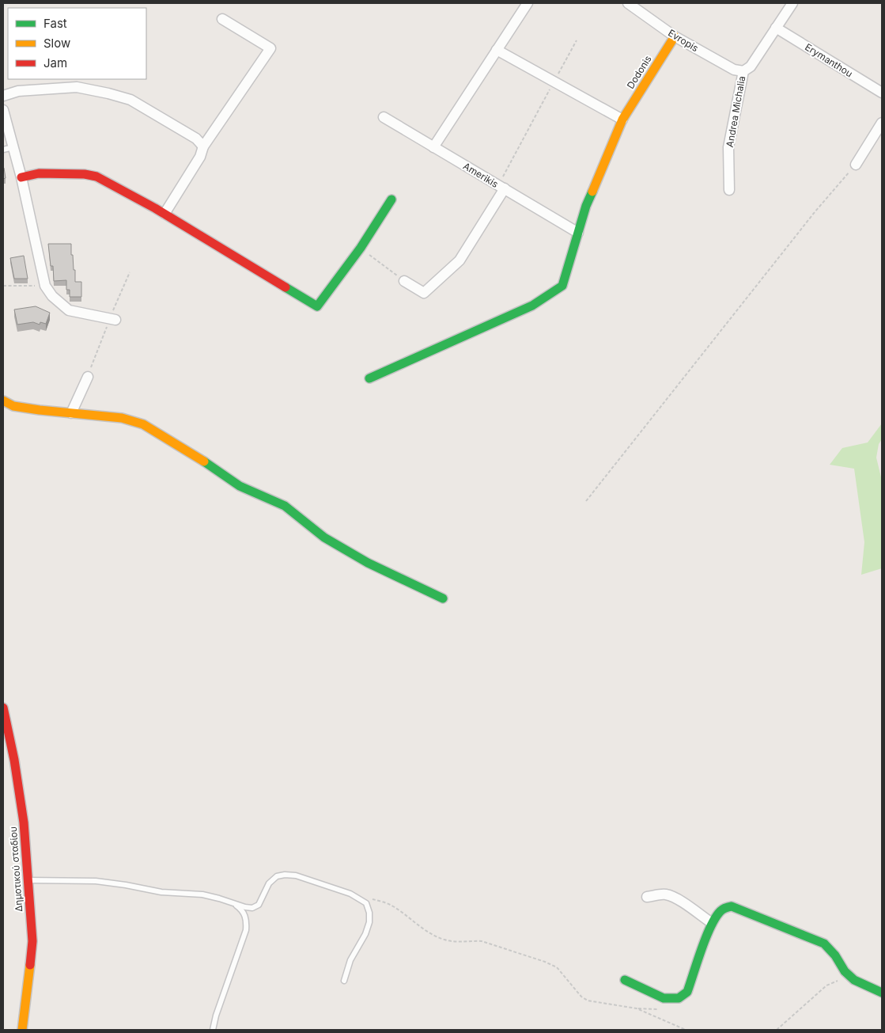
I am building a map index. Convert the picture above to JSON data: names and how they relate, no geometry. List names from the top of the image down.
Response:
{
  "streets": {
    "street": [
      "Evropis",
      "Erymanthou",
      "Dodonis",
      "Andrea Michalia",
      "Amerikis",
      "Δημοτικού σταδίου"
    ]
  },
  "crossings": [
    ["Evropis", "Dodonis"],
    ["Evropis", "Andrea Michalia"],
    ["Erymanthou", "Andrea Michalia"],
    ["Dodonis", "Amerikis"]
  ],
  "legend": ["Fast", "Slow", "Jam"]
}
